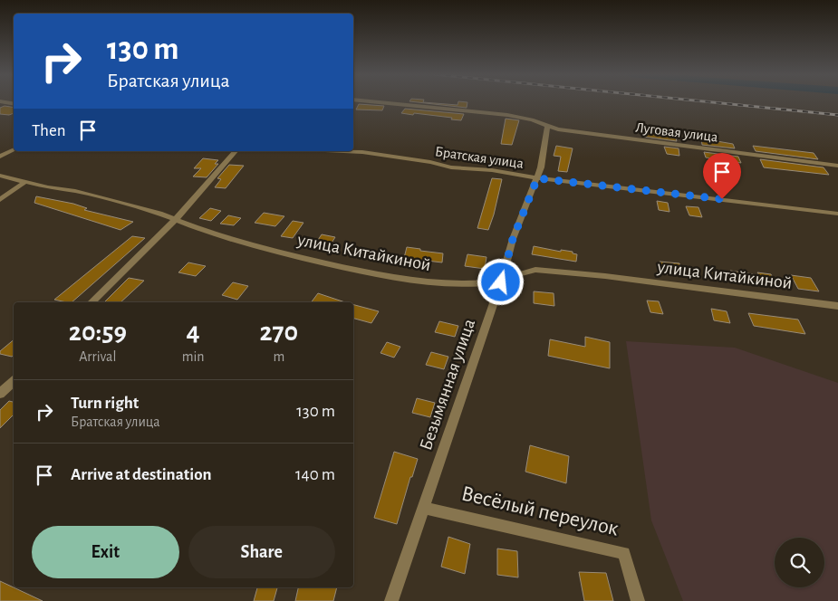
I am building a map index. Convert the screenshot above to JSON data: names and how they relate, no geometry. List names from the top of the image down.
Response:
{
  "streets": {
    "street": [
      "Луговая улица",
      "Братская улица",
      "улица Китайкиной",
      "Безымянная улица",
      "Весёлый переулок"
    ]
  },
  "crossings": [
    ["Луговая улица", "Безымянная улица"],
    ["Братская улица", "Безымянная улица"],
    ["улица Китайкиной", "Безымянная улица"],
    ["Безымянная улица", "Весёлый переулок"]
  ],
  "page": {
    "turn": ["130 m", "Братская улица"],
    "then": "Then",
    "eta": [
      "20:59",
      "Arrival",
      "4",
      "min",
      "270",
      "m"
    ],
    "list": [
      {
        "name": "Turn right",
        "note": "Братская улица",
        "value": "130 m"
      },
      {
        "name": "Arrive at destination",
        "value": "140 m"
      }
    ],
    "buttons": ["Exit", "Share"]
  }
}
